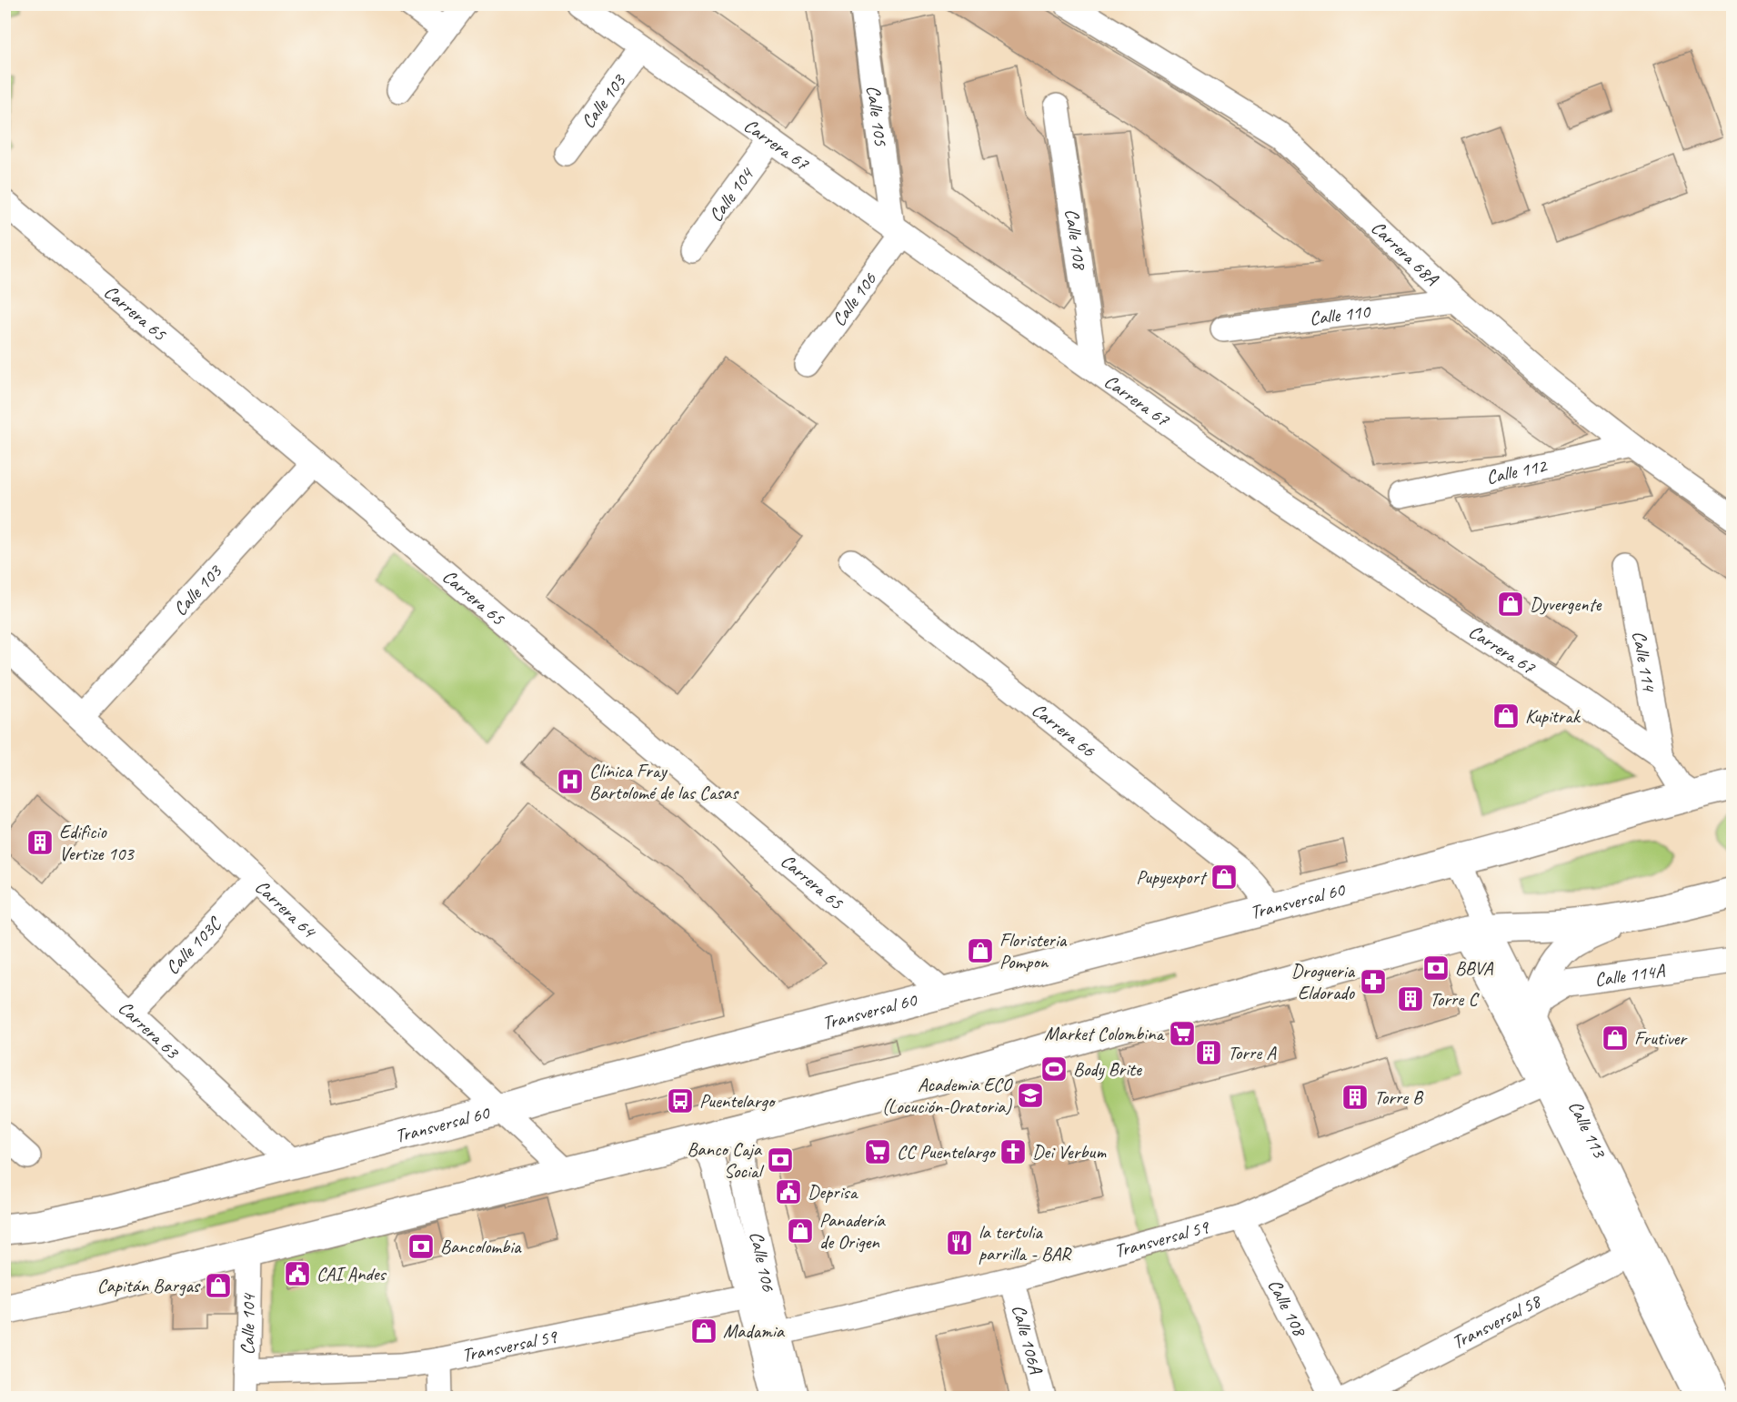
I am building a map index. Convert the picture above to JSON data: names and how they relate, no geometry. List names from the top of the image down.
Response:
{
  "streets": {
    "main road": ["Transversal 60"],
    "street": [
      "Calle 103",
      "Calle 105",
      "Carrera 67",
      "Calle 104",
      "Calle 108",
      "Carrera 68A",
      "Calle 106",
      "Carrera 65",
      "Calle 110",
      "Calle 112",
      "Calle 114",
      "Carrera 66",
      "Carrera 64",
      "Calle 103C",
      "Calle 114A",
      "Carrera 63",
      "Calle 113",
      "Transversal 59",
      "Transversal 58",
      "Calle 106A"
    ]
  },
  "crossings": [
    ["Calle 103", "Carrera 67"],
    ["Calle 103", "Carrera 65"],
    ["Calle 103", "Carrera 64"],
    ["Calle 105", "Carrera 67"],
    ["Calle 105", "Calle 106"],
    ["Carrera 67", "Calle 104"],
    ["Carrera 67", "Calle 108"],
    ["Carrera 67", "Calle 106"],
    ["Carrera 67", "Calle 114"],
    ["Carrera 67", "Transversal 60"],
    ["Calle 104", "Transversal 59"],
    ["Calle 108", "Transversal 59"],
    ["Carrera 68A", "Calle 110"],
    ["Carrera 68A", "Calle 112"],
    ["Calle 106", "Transversal 59"],
    ["Carrera 65", "Transversal 60"],
    ["Carrera 66", "Transversal 60"],
    ["Transversal 60", "Carrera 64"],
    ["Transversal 60", "Carrera 63"],
    ["Transversal 60", "Calle 113"],
    ["Carrera 64", "Calle 103C"],
    ["Calle 103C", "Carrera 63"],
    ["Calle 114A", "Calle 113"],
    ["Calle 113", "Transversal 59"],
    ["Calle 113", "Transversal 58"],
    ["Transversal 59", "Calle 106A"]
  ],
  "places": {
    "shop": [
      "Dyvergente",
      "Kupitrak",
      "Pupyexport",
      "Floristeria Pompon",
      "Frutiver",
      "Panadería de Origen",
      "Capitán Bargas",
      "Madamia"
    ],
    "hospital": ["Clínica Fray Bartolomé de las Casas"],
    "building": [
      "Edificio Vertize 103",
      "Torre C",
      "Torre A",
      "Torre B"
    ],
    "bank": ["BBVA", "Banco Caja Social", "Bancolombia"],
    "pharmacy": ["Drogueria Eldorado"],
    "supermarket": ["Market Colombina", "CC Puentelargo"],
    "sports": ["Body Brite"],
    "school or university": ["Academia ECO (Locución-Oratoria)"],
    "bus stop": ["Puentelargo"],
    "church": ["Dei Verbum"],
    "public building": ["Deprisa", "CAI Andes"],
    "restaurant": ["la tertulia parrilla - BAR"]
  }
}
